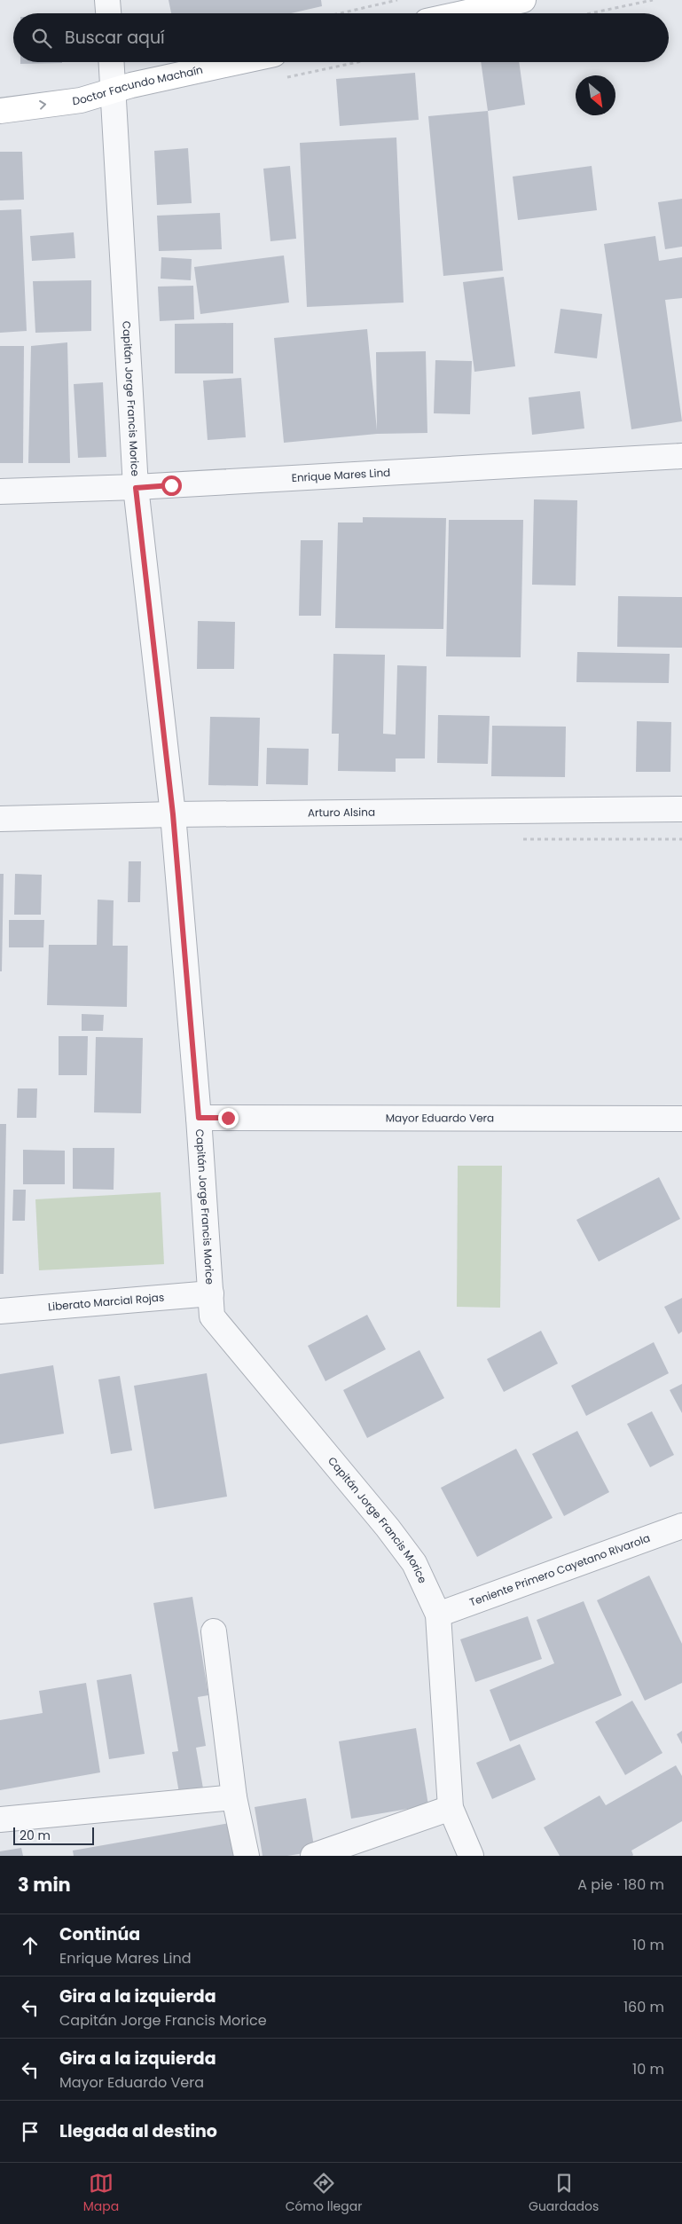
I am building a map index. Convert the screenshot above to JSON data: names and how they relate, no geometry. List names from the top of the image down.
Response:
{
  "streets": {
    "main road": ["Doctor Facundo Machaín"],
    "street": [
      "Capitán Jorge Francis Morice",
      "Enrique Mares Lind",
      "Arturo Alsina",
      "Mayor Eduardo Vera",
      "Liberato Marcial Rojas",
      "Teniente Primero Cayetano RIvarola"
    ]
  },
  "crossings": [
    ["Doctor Facundo Machaín", "Capitán Jorge Francis Morice"],
    ["Capitán Jorge Francis Morice", "Enrique Mares Lind"],
    ["Capitán Jorge Francis Morice", "Arturo Alsina"],
    ["Capitán Jorge Francis Morice", "Mayor Eduardo Vera"],
    ["Capitán Jorge Francis Morice", "Liberato Marcial Rojas"],
    ["Capitán Jorge Francis Morice", "Teniente Primero Cayetano RIvarola"]
  ],
  "one_way": ["Doctor Facundo Machaín"],
  "scale_bar": "20 m",
  "north": "bottom right",
  "page": {
    "search": "Buscar aquí",
    "scale": "20 m",
    "heading": ["3 min", "A pie · 180 m"],
    "list": [
      ["Continúa", "Enrique Mares Lind", "10 m"],
      ["Gira a la izquierda", "Capitán Jorge Francis Morice", "160 m"],
      ["Gira a la izquierda", "Mayor Eduardo Vera", "10 m"],
      "Llegada al destino"
    ],
    "nav": ["Mapa", "Cómo llegar", "Guardados"]
  }
}
